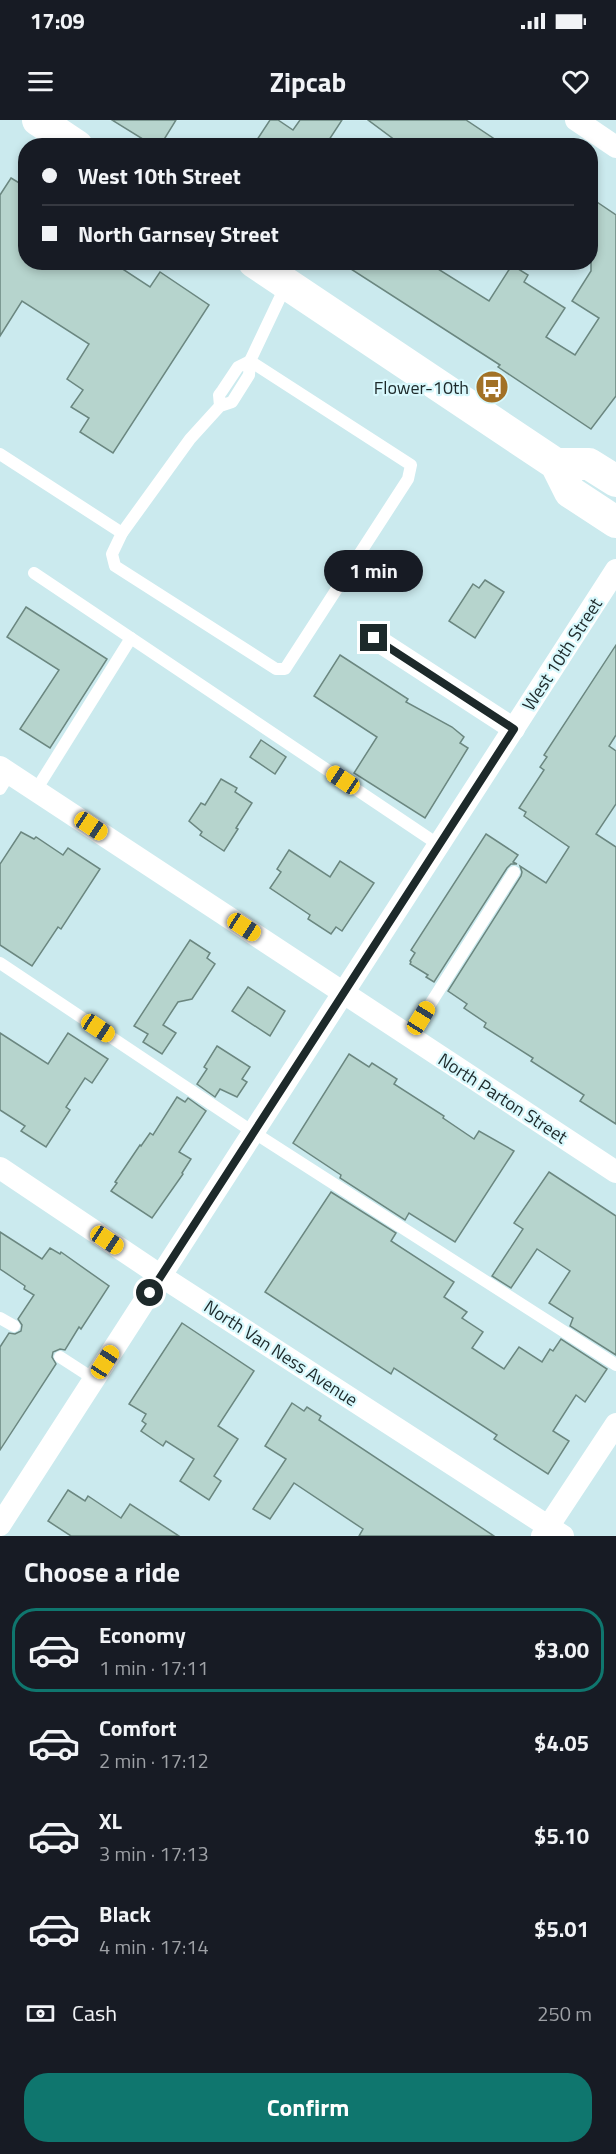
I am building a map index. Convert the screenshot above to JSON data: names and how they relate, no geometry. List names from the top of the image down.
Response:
{
  "streets": {
    "street": ["West 10th Street", "North Parton Street", "North Van Ness Avenue"]
  },
  "crossings": [
    ["West 10th Street", "North Parton Street"],
    ["West 10th Street", "North Van Ness Avenue"]
  ],
  "places": {
    "bus stop": ["Flower-10th"]
  },
  "page": {
    "status": "17:09",
    "header": "Zipcab",
    "banner": ["West 10th Street", "North Garnsey Street"],
    "bubble": "1 min",
    "heading": "Choose a ride",
    "list": [
      {
        "name": "Economy",
        "note": "1 min · 17:11",
        "value": "$3.00"
      },
      {
        "name": "Comfort",
        "note": "2 min · 17:12",
        "value": "$4.05"
      },
      {
        "name": "XL",
        "note": "3 min · 17:13",
        "value": "$5.10"
      },
      {
        "name": "Black",
        "note": "4 min · 17:14",
        "value": "$5.01"
      }
    ],
    "pay": ["Cash", "250 m"],
    "buttons": "Confirm"
  }
}
